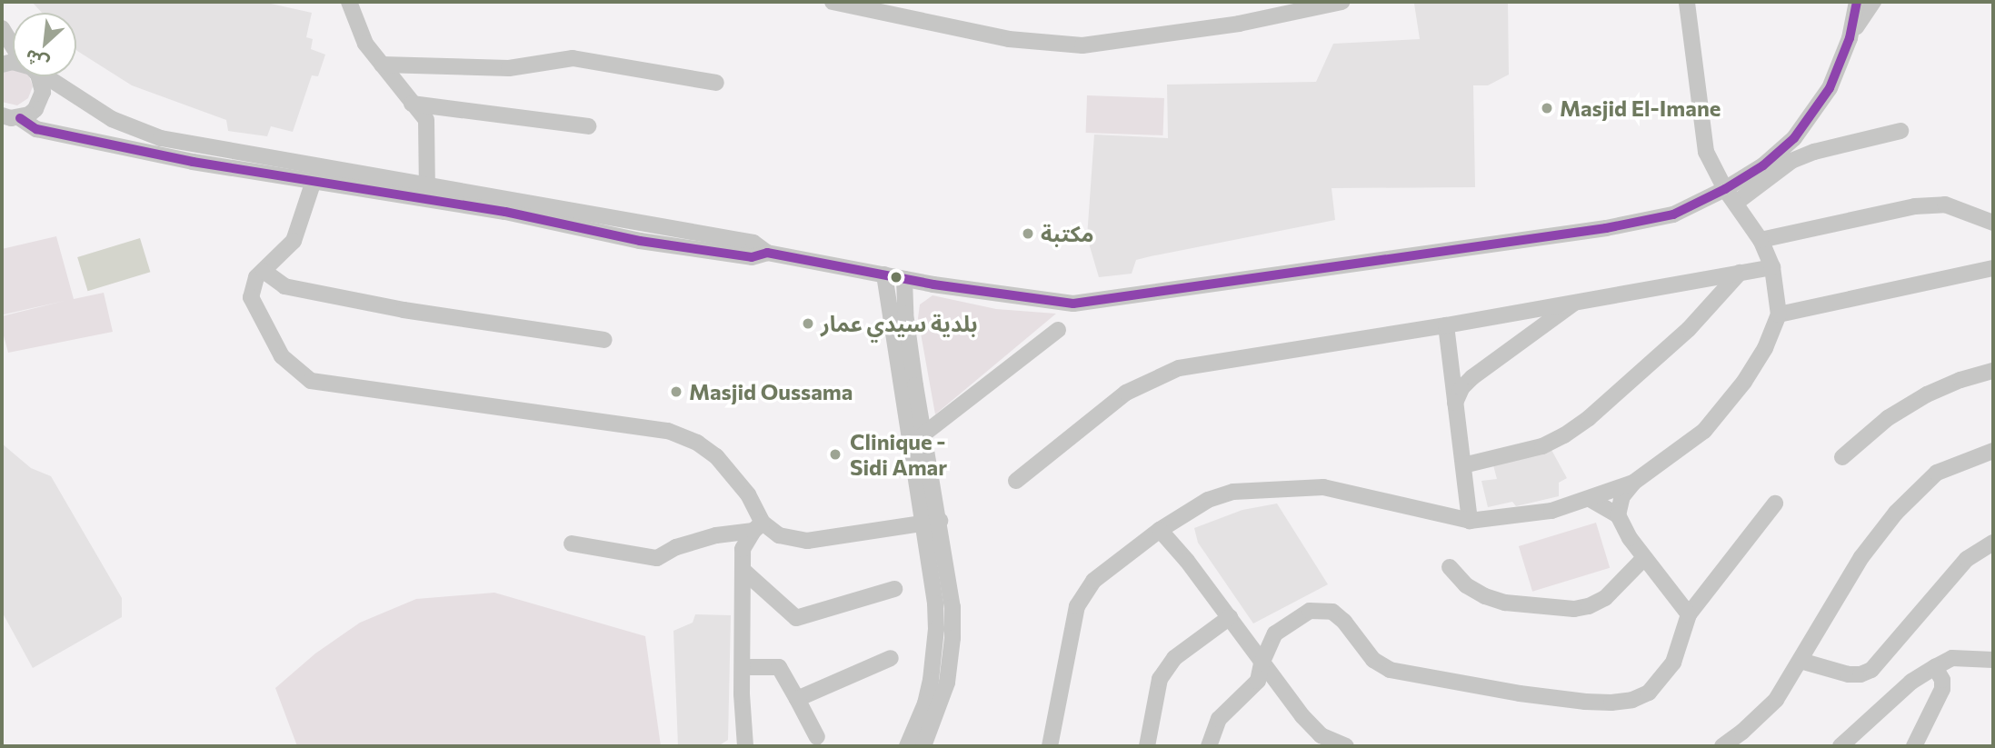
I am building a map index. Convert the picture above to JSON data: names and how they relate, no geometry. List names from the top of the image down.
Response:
{
  "places": [
    "Masjid El-Imane",
    "مكتبة",
    "بلدية سيدي عمار",
    "Masjid Oussama",
    "Clinique - Sidi Amar"
  ],
  "north": "bottom left"
}
